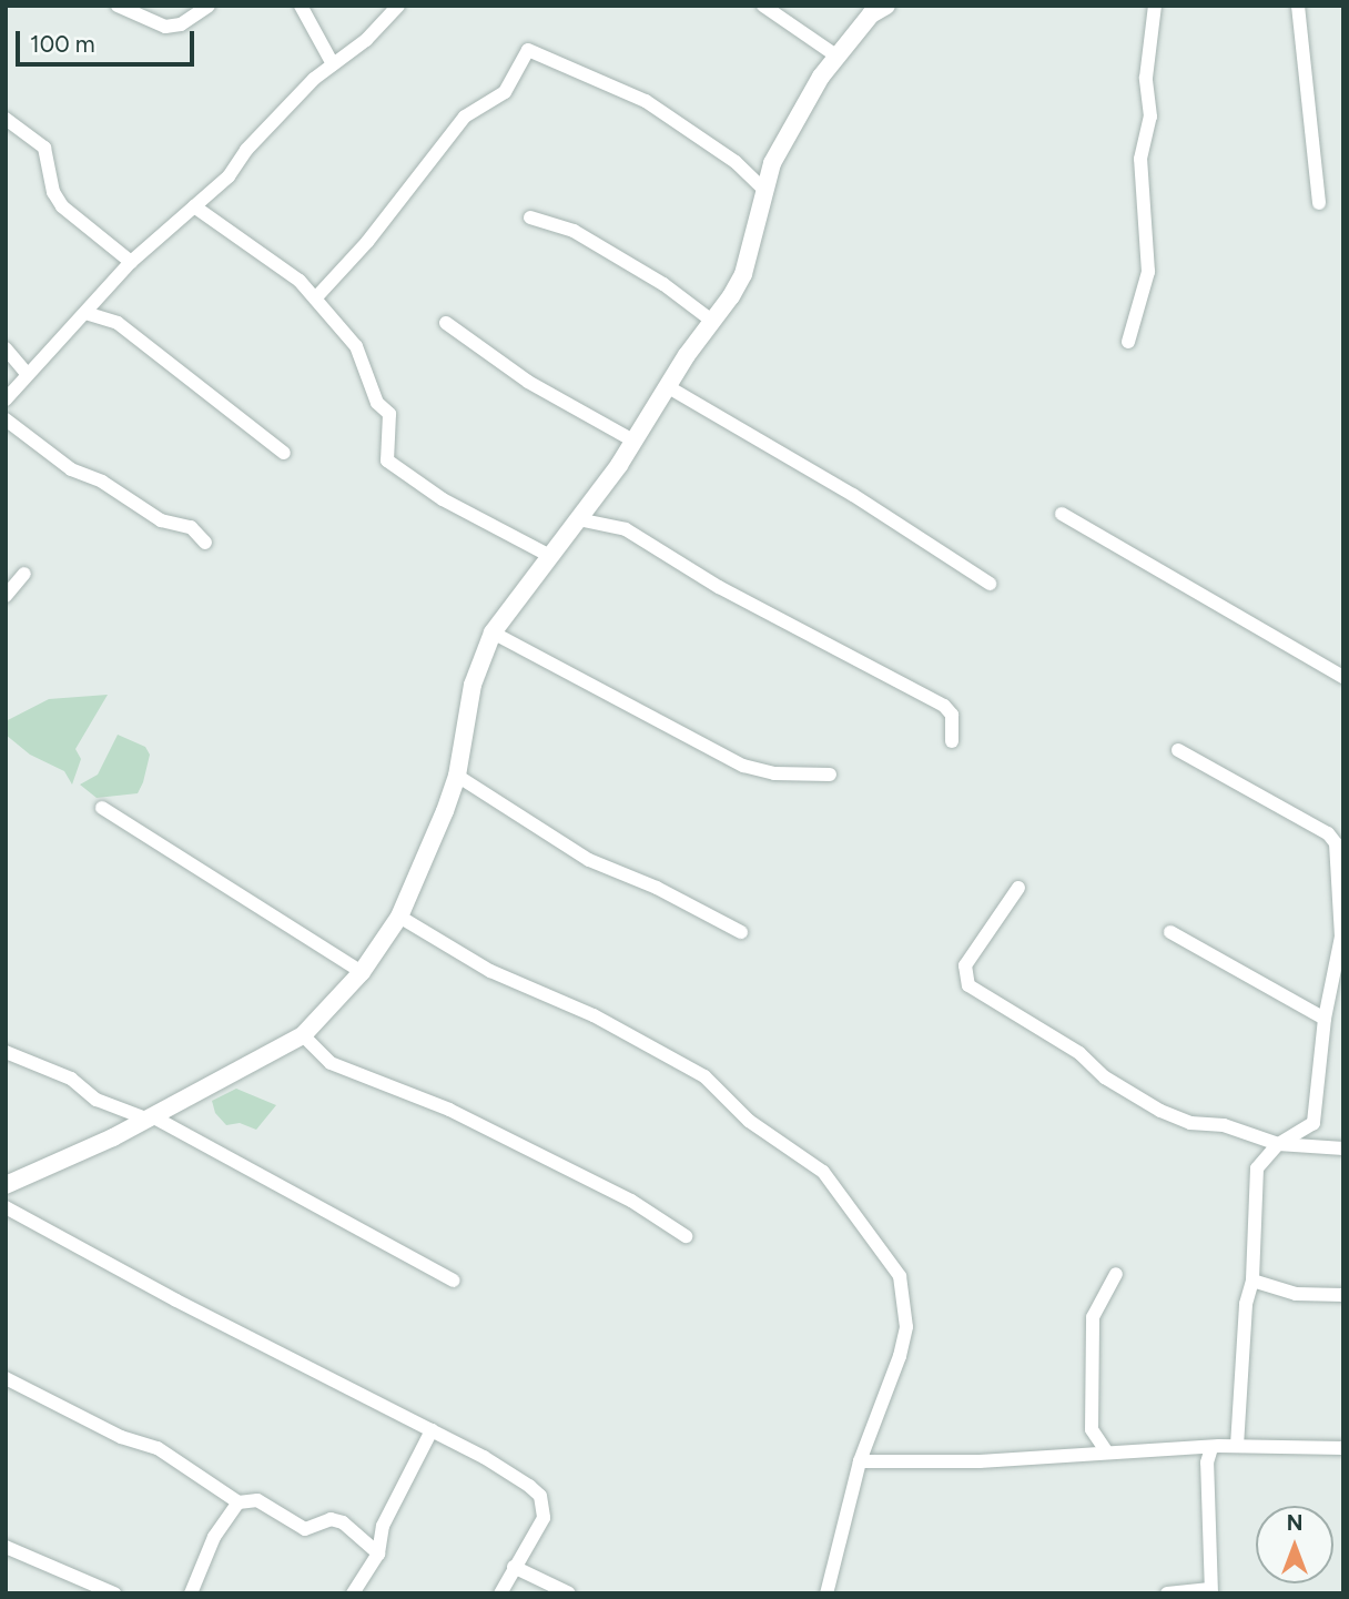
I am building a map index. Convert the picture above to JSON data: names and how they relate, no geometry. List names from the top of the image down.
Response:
{
  "scale_bar": "100 m",
  "north": "top"
}
